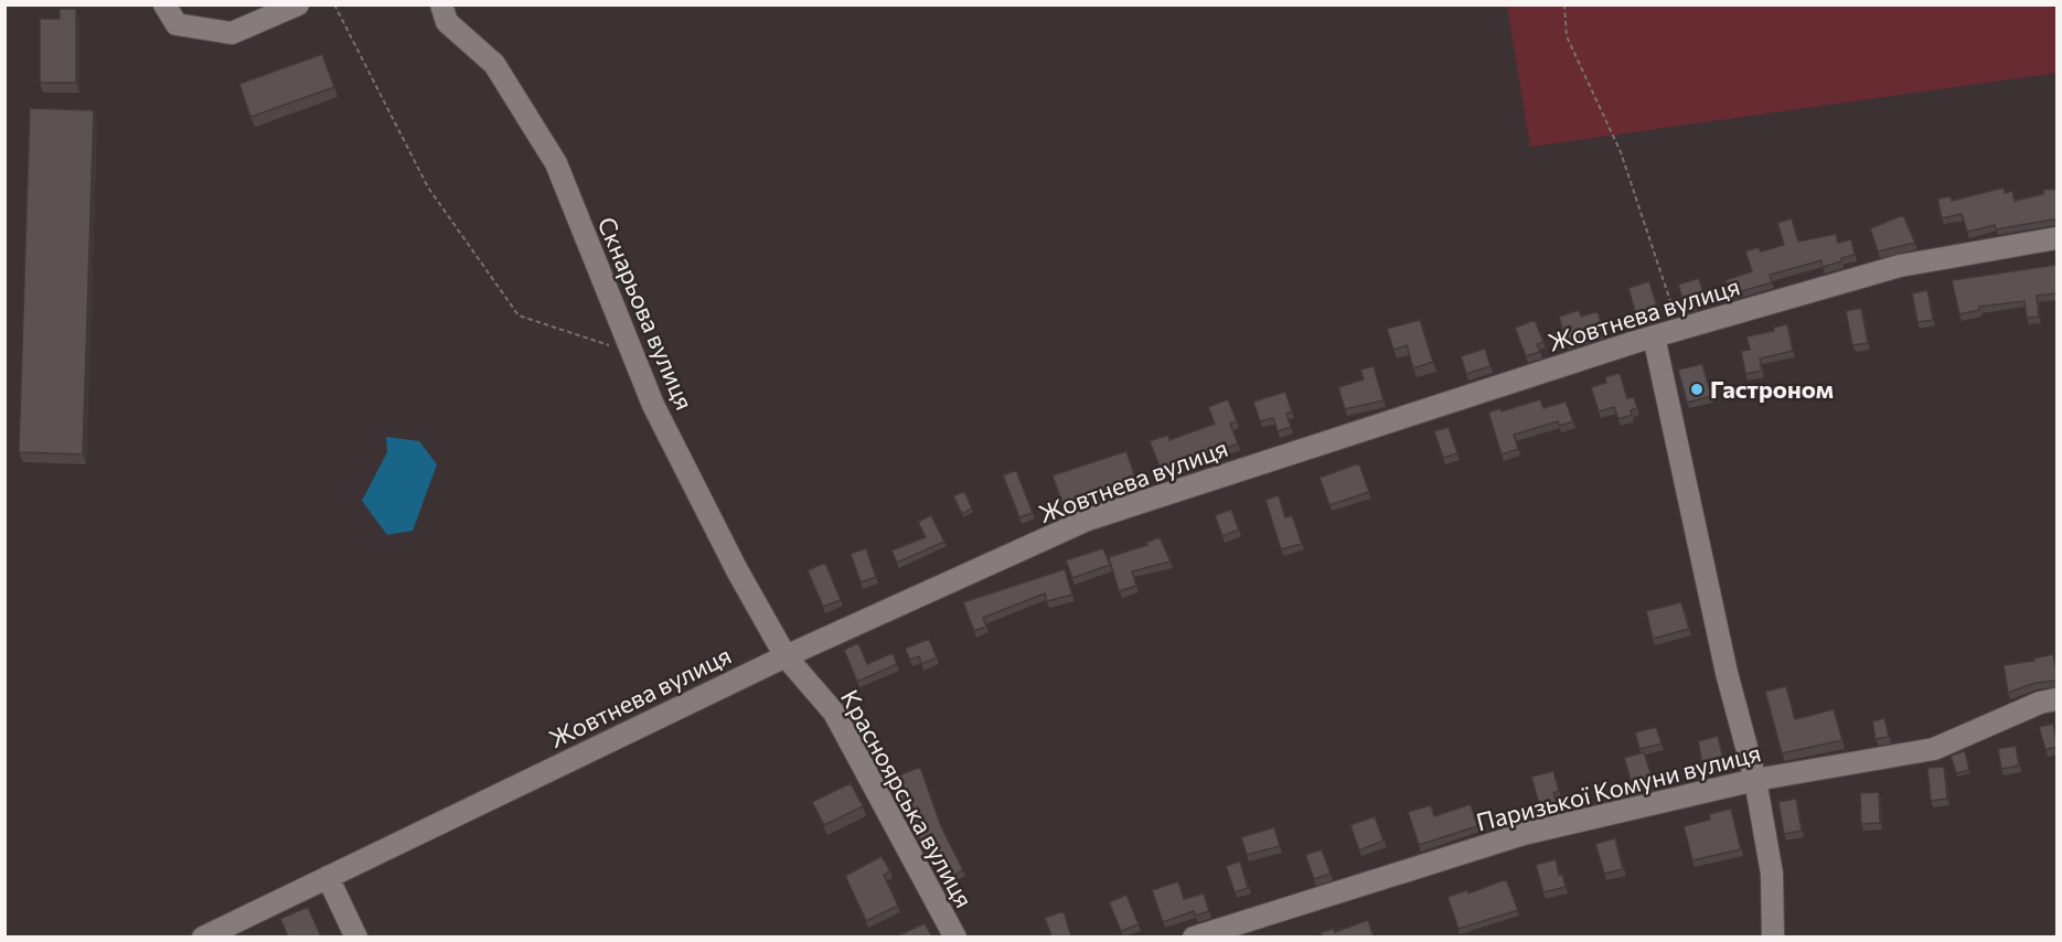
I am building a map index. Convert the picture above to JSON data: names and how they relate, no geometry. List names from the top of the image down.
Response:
{
  "streets": {
    "street": [
      "Скнарьова вулиця",
      "Жовтнева вулиця",
      "Паризької Комуни вулиця",
      "Красноярська вулиця"
    ]
  },
  "crossings": [
    ["Скнарьова вулиця", "Жовтнева вулиця"],
    ["Скнарьова вулиця", "Красноярська вулиця"],
    ["Жовтнева вулиця", "Красноярська вулиця"]
  ],
  "places": ["Гастроном"]
}
